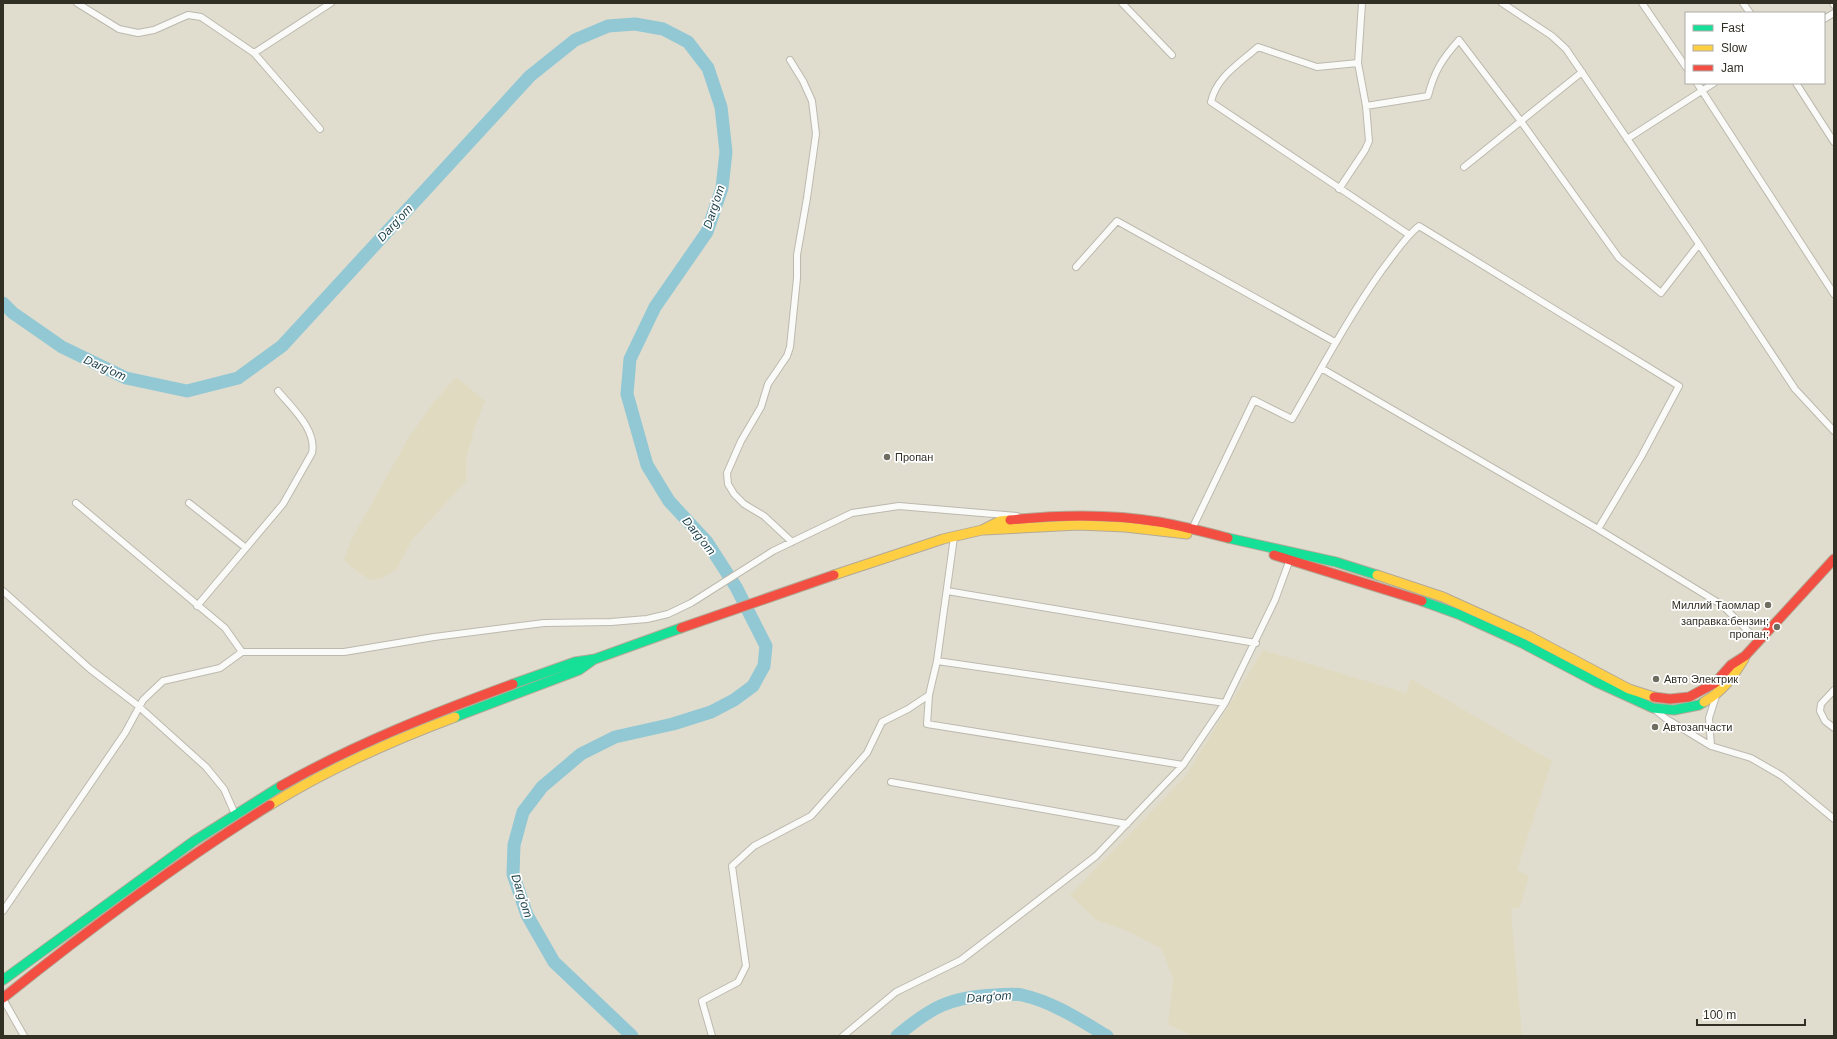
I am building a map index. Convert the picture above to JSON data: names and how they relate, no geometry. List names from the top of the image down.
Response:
{
  "water": ["Darg'om"],
  "places": [
    "Пропан",
    "Миллий Таомлар",
    "заправка:бензин; пропан;",
    "Авто Электрик",
    "Автозапчасти"
  ],
  "legend": ["Fast", "Slow", "Jam"],
  "scale_bar": "100 m"
}
